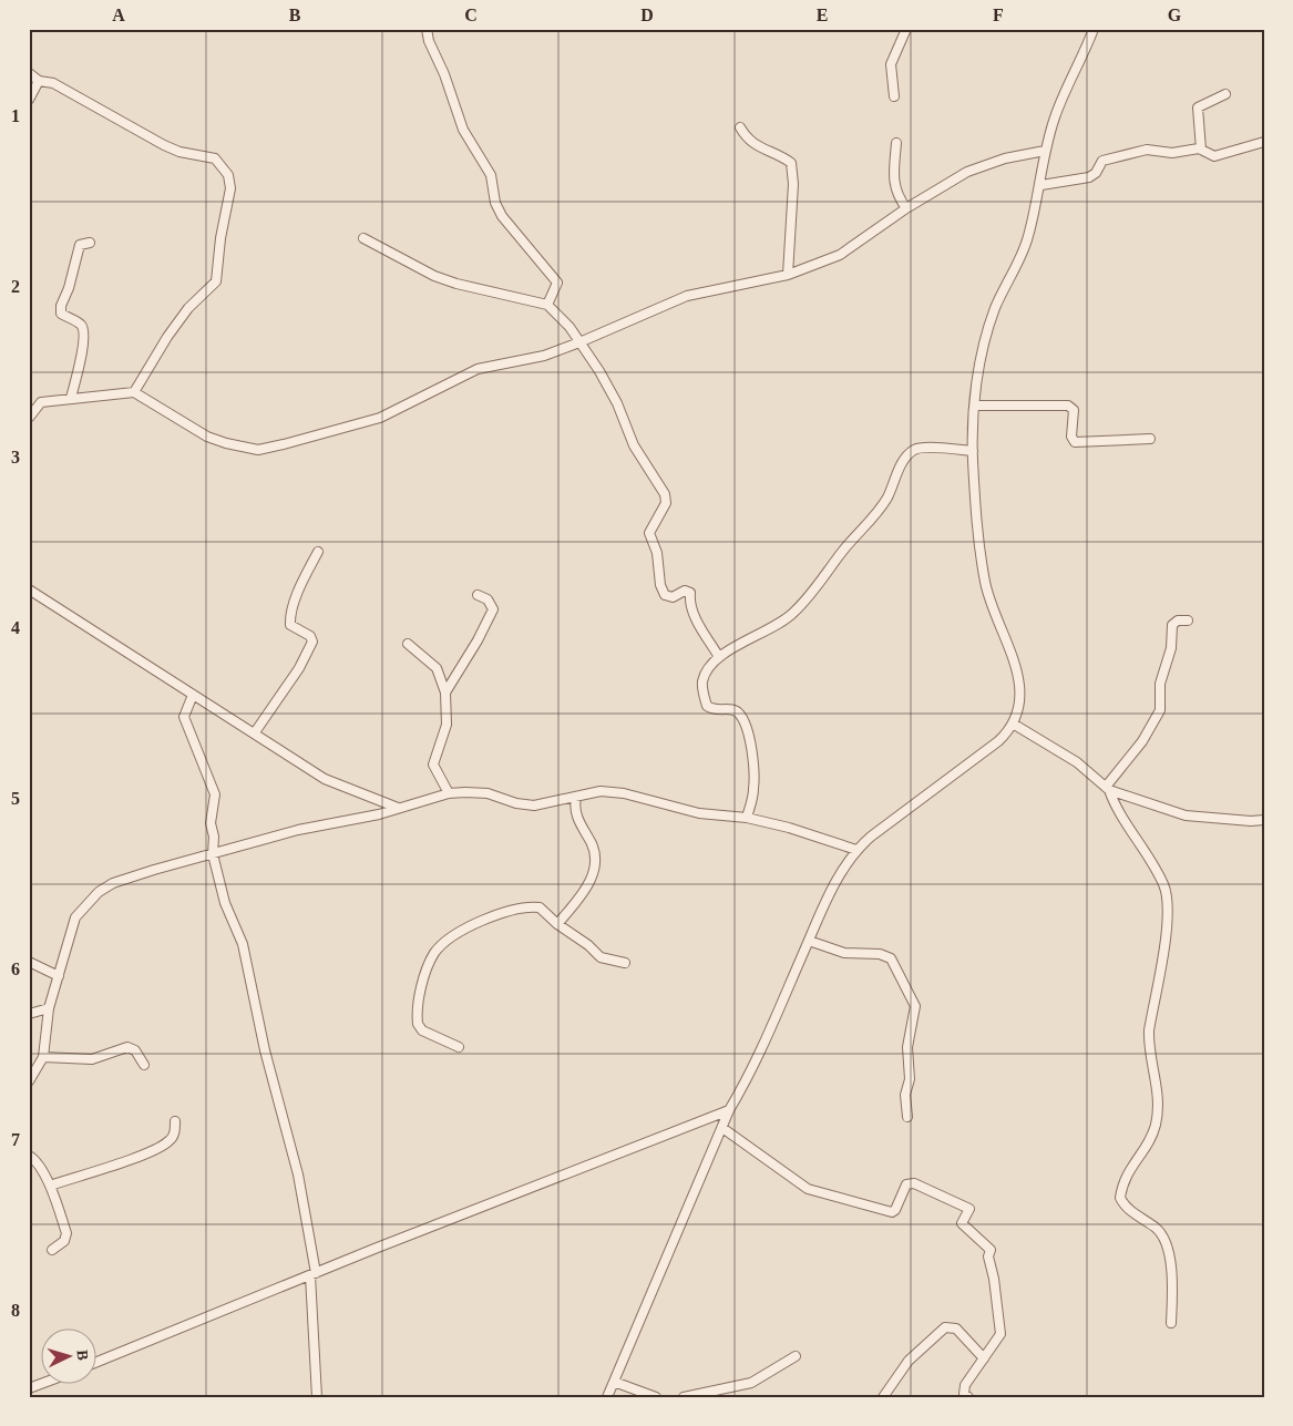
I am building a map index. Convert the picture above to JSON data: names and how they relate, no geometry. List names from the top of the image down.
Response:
{
  "north": "right",
  "grid": {
    "columns": [
      "A",
      "B",
      "C",
      "D",
      "E",
      "F",
      "G"
    ],
    "rows": [
      "1",
      "2",
      "3",
      "4",
      "5",
      "6",
      "7",
      "8"
    ]
  }
}
